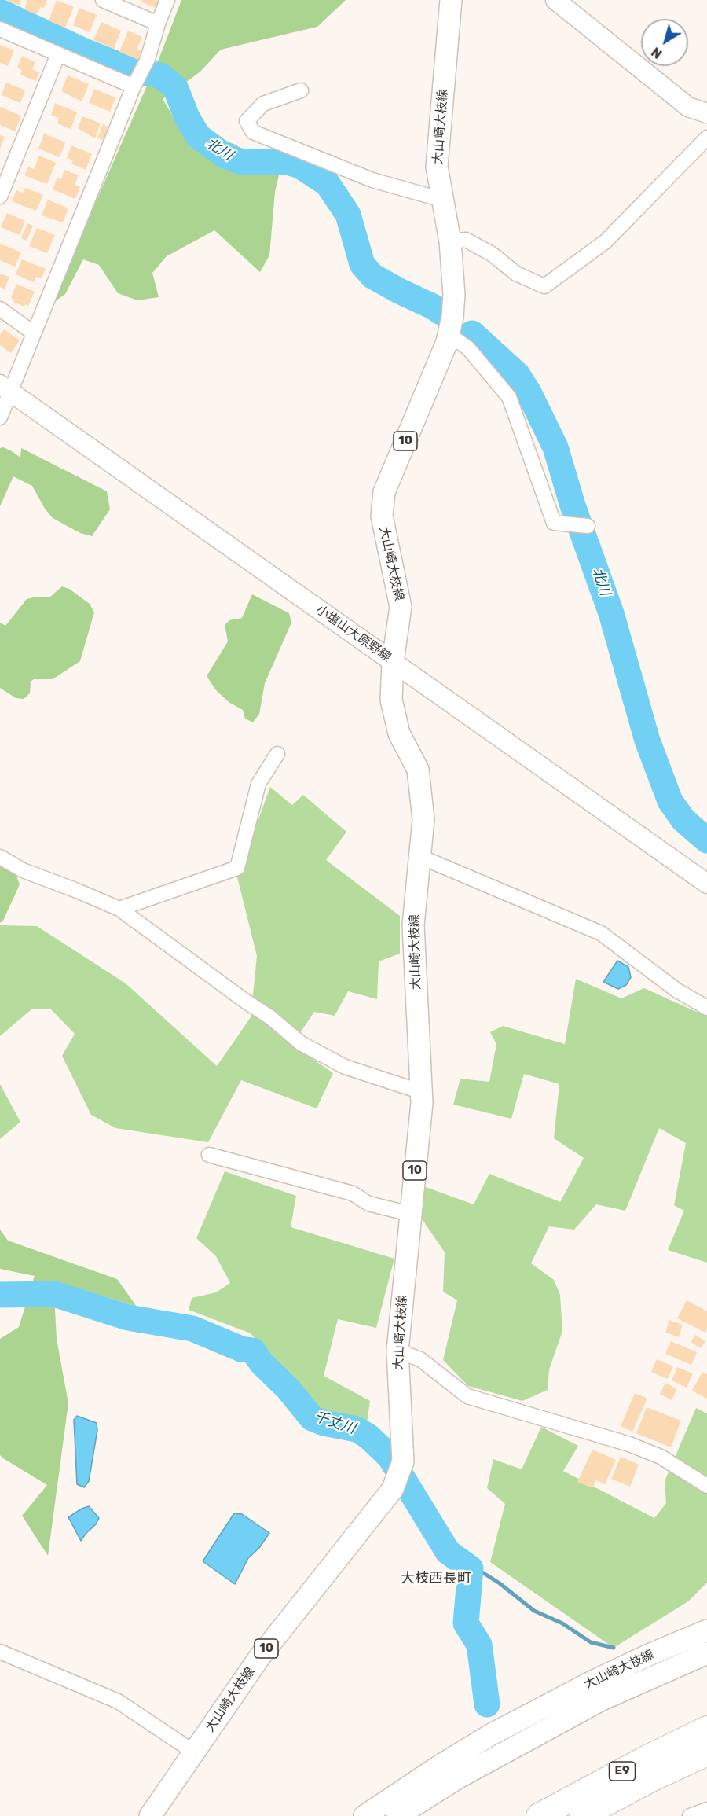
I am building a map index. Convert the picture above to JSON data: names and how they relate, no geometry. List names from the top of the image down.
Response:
{
  "streets": {
    "highway": ["E9"],
    "main road": ["大山崎大枝線", "10", "小塩山大原野線"]
  },
  "crossings": [
    ["大山崎大枝線", "小塩山大原野線"]
  ],
  "districts": ["大枝西長町"],
  "water": ["北川", "千丈川"],
  "north": "bottom left"
}
